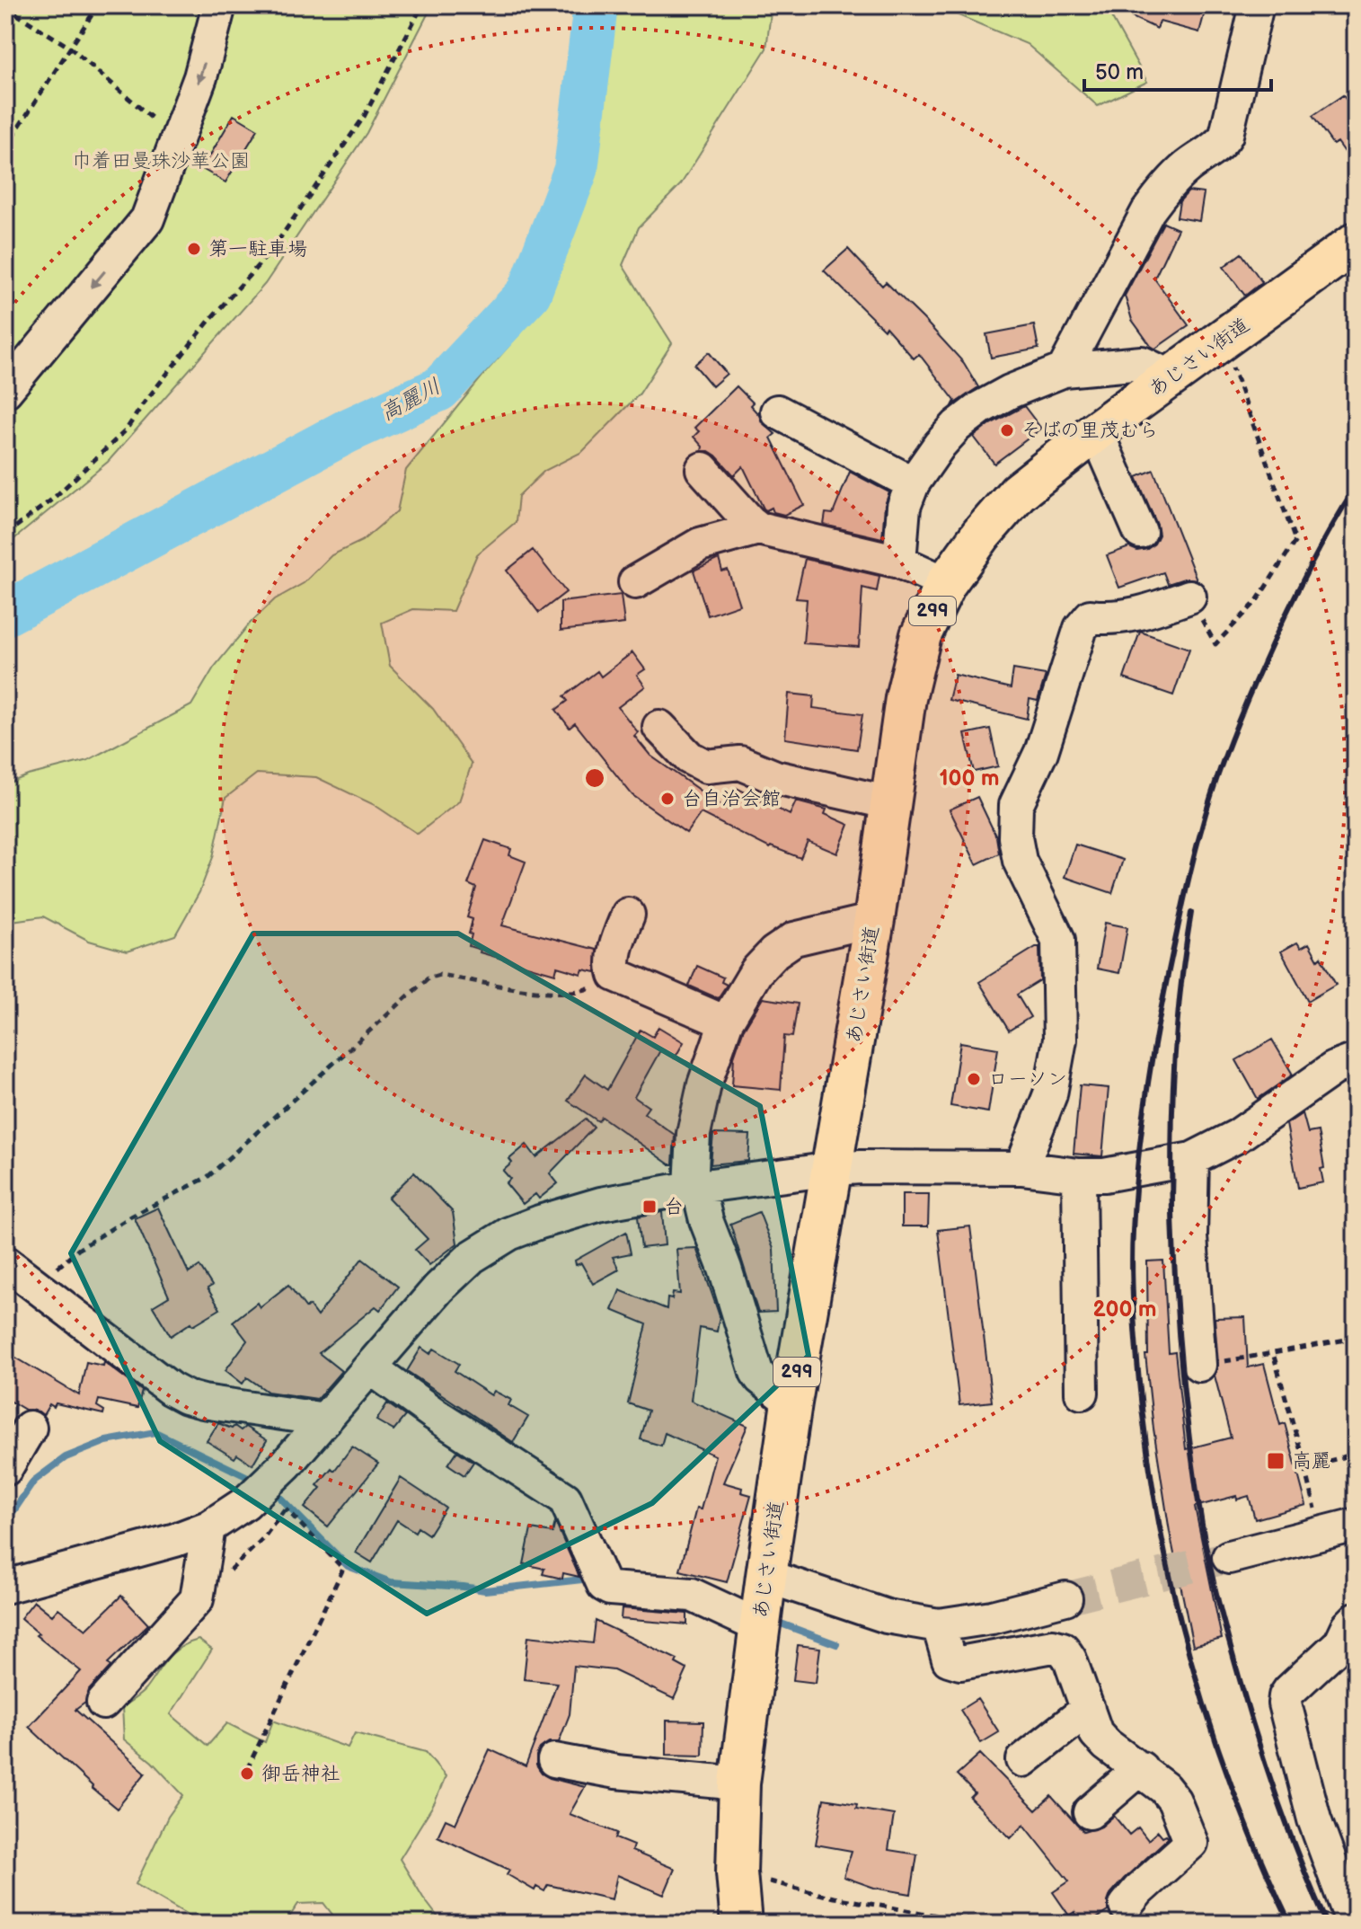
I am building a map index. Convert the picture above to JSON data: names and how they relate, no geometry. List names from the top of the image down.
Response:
{
  "streets": {
    "highway": ["あじさい街道", "299"]
  },
  "water": ["高麗川"],
  "parks": ["巾着田曼珠沙華公園"],
  "places": {
    "other": [
      "第一駐車場",
      "そばの里茂むら",
      "台自治会館",
      "ローソン",
      "御岳神社"
    ],
    "transit": ["台", "高麗"]
  },
  "scale_bar": "50 m",
  "rings": ["100 m", "200 m"]
}
